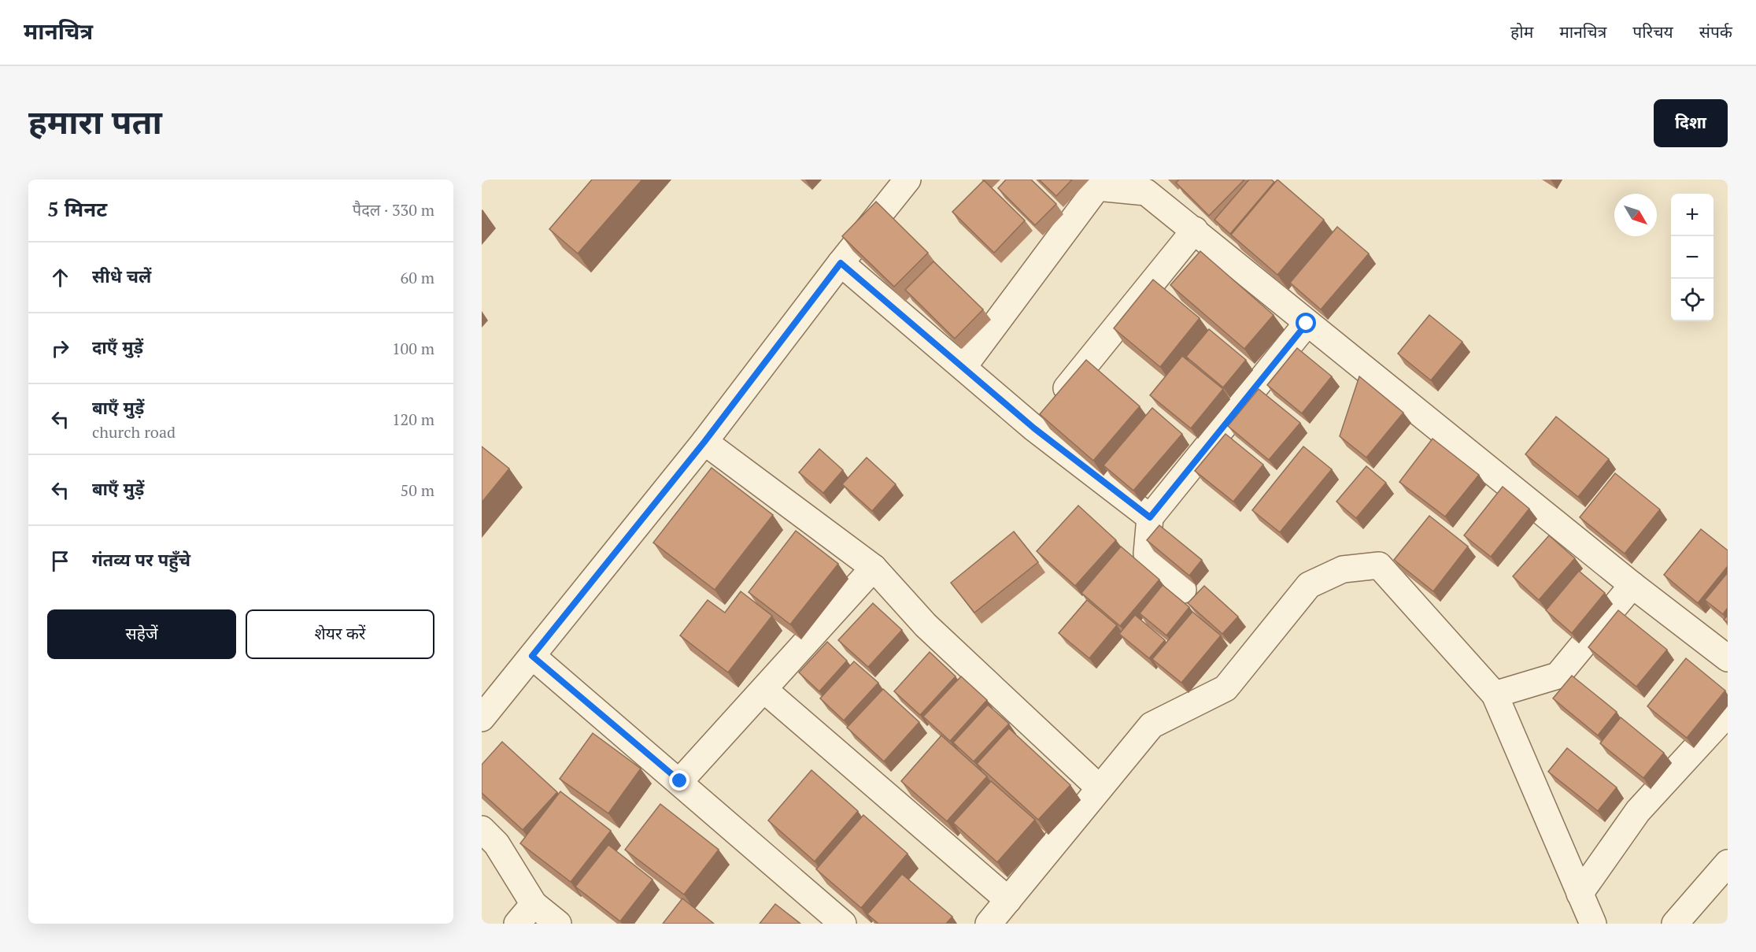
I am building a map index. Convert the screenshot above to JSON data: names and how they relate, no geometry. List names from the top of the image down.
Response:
{
  "north": "bottom right",
  "page": {
    "header": "मानचित्र",
    "nav": [
      "होम",
      "मानचित्र",
      "परिचय",
      "संपर्क"
    ],
    "title": "हमारा पता",
    "buttons": [
      "दिशा",
      ["सहेजें", "शेयर करें"]
    ],
    "heading": ["5 मिनट", "पैदल · 330 m"],
    "map_buttons": ["+", "−"],
    "list": [
      ["सीधे चलें", "60 m"],
      ["दाएँ मुड़ें", "100 m"],
      ["बाएँ मुड़ें", "church road", "120 m"],
      ["बाएँ मुड़ें", "50 m"],
      "गंतव्य पर पहुँचे"
    ]
  }
}
